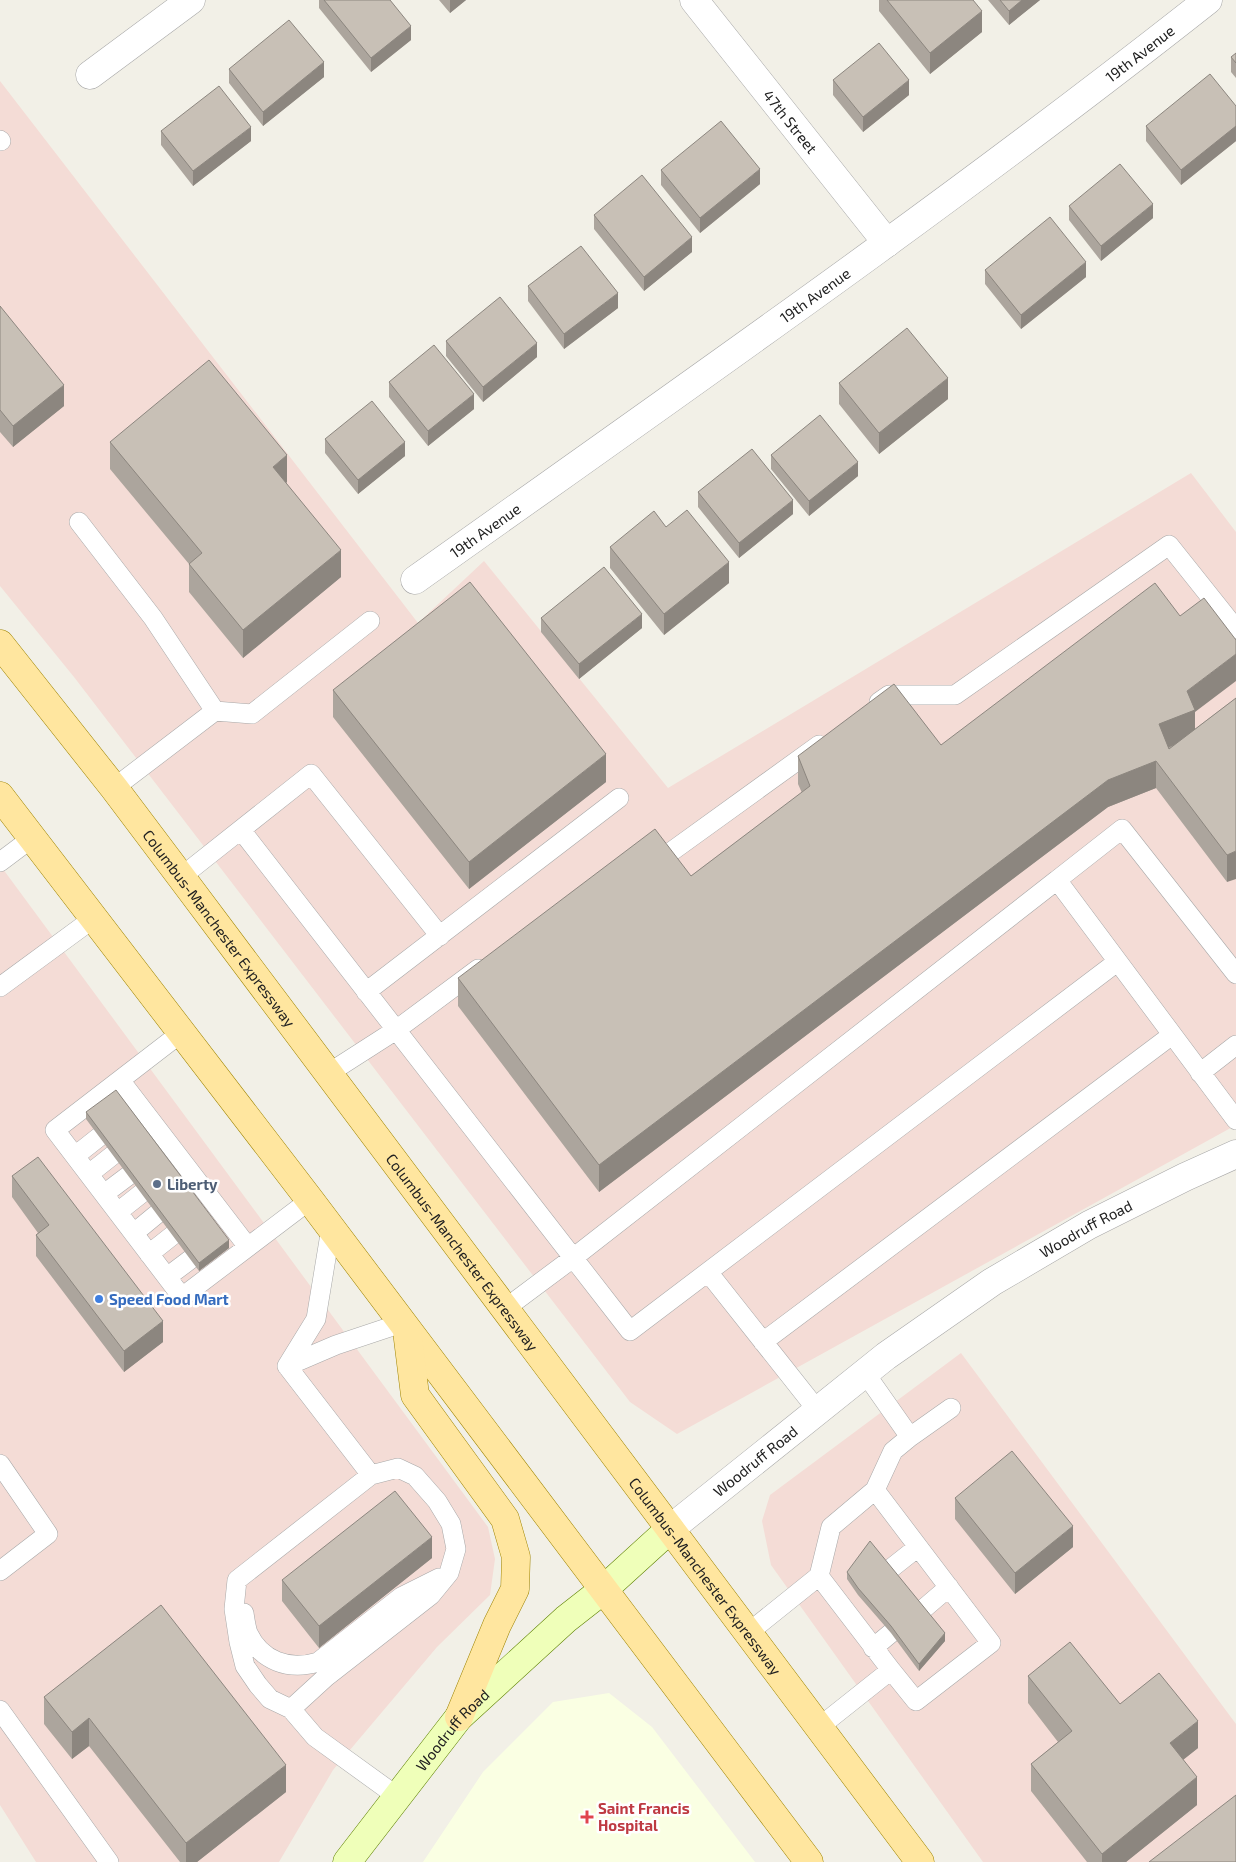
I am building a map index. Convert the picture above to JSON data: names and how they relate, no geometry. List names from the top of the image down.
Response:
{
  "streets": {
    "main road": ["Columbus-Manchester Expressway"],
    "street": ["19th Avenue", "47th Street", "Woodruff Road"]
  },
  "crossings": [
    ["19th Avenue", "47th Street"],
    ["Columbus-Manchester Expressway", "Woodruff Road"]
  ],
  "places": {
    "other": ["Liberty", "Speed Food Mart"],
    "health": ["Saint Francis Hospital"]
  }
}
